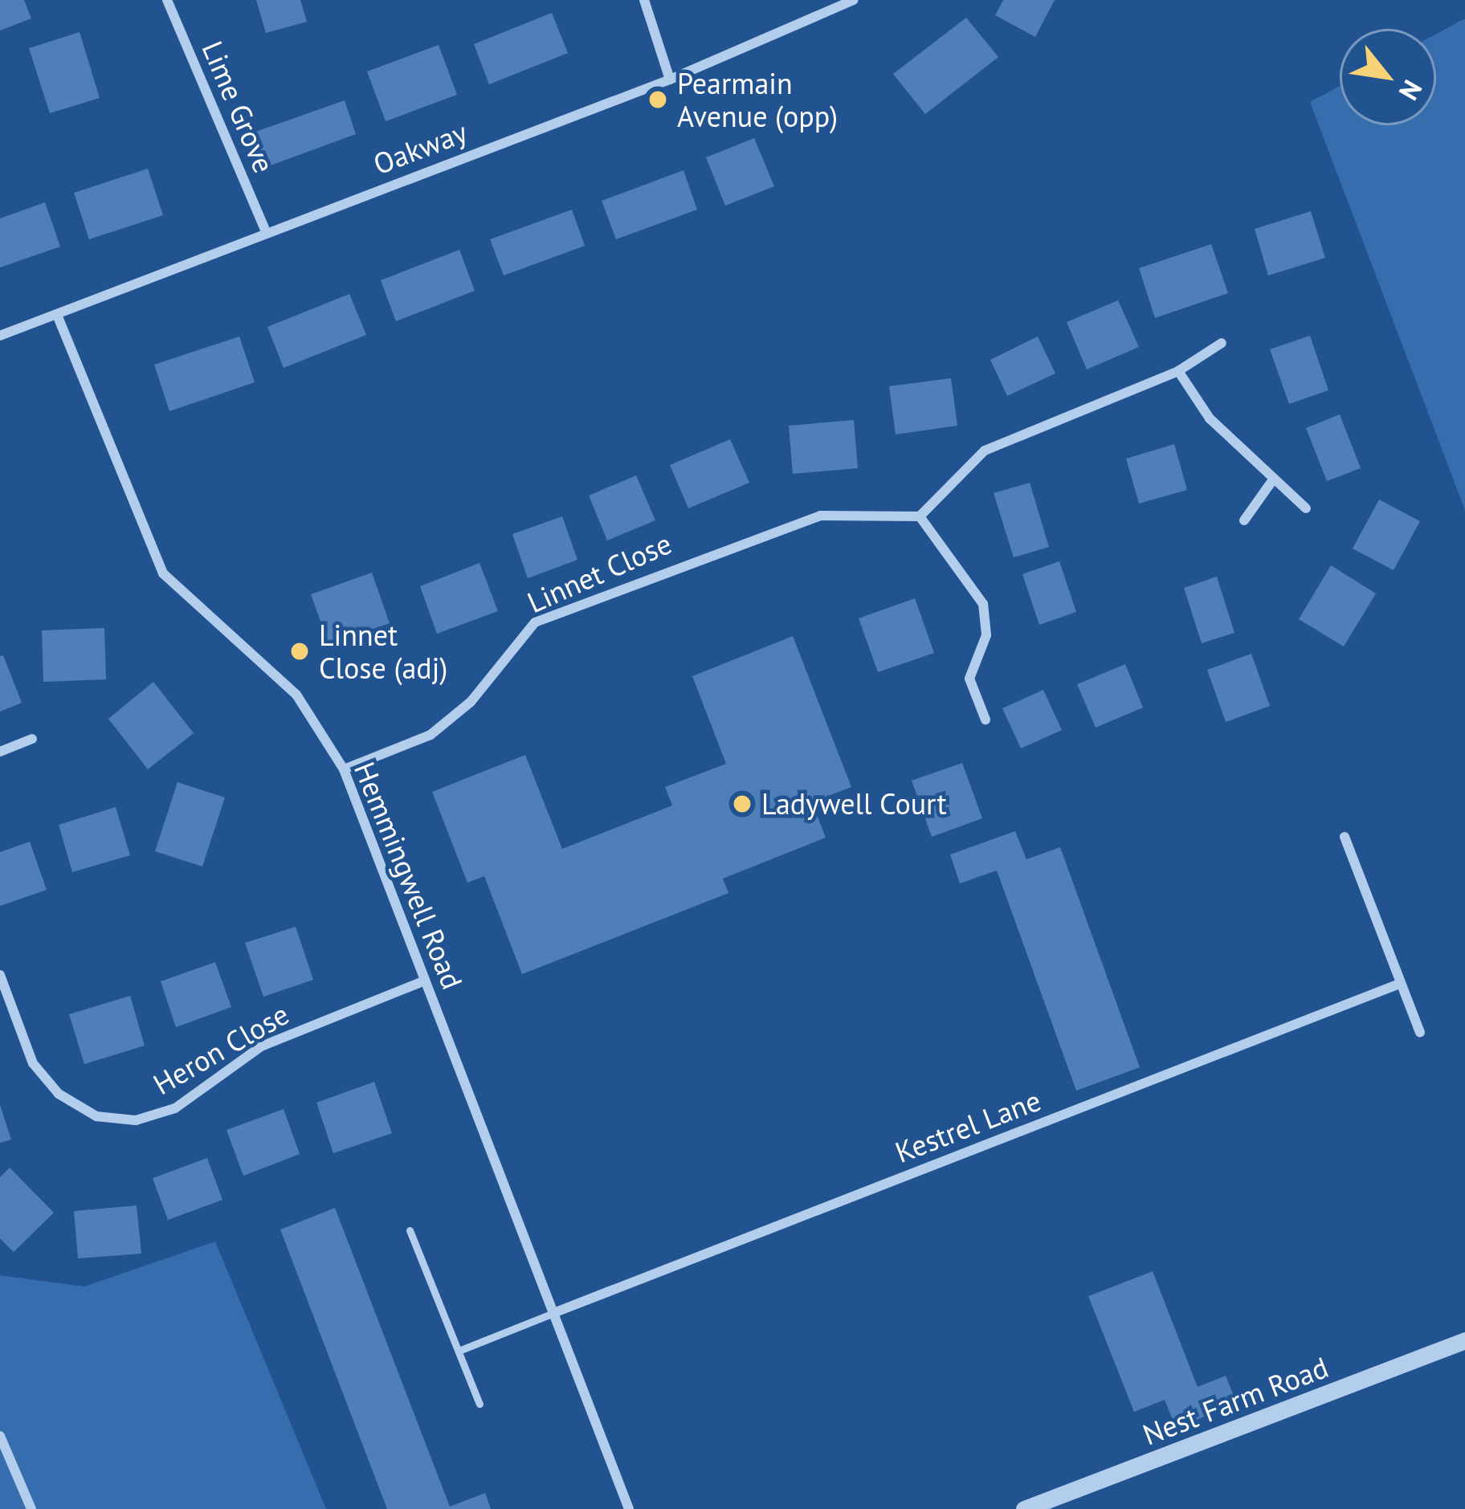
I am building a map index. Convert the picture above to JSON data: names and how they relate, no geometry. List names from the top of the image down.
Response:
{
  "streets": {
    "street": [
      "Lime Grove",
      "Oakway",
      "Linnet Close",
      "Hemmingwell Road",
      "Heron Close",
      "Kestrel Lane",
      "Nest Farm Road"
    ]
  },
  "crossings": [
    ["Lime Grove", "Oakway"],
    ["Oakway", "Hemmingwell Road"],
    ["Linnet Close", "Hemmingwell Road"],
    ["Hemmingwell Road", "Heron Close"],
    ["Hemmingwell Road", "Kestrel Lane"]
  ],
  "places": ["Pearmain Avenue (opp)", "Linnet Close (adj)", "Ladywell Court"],
  "north": "bottom right"
}
